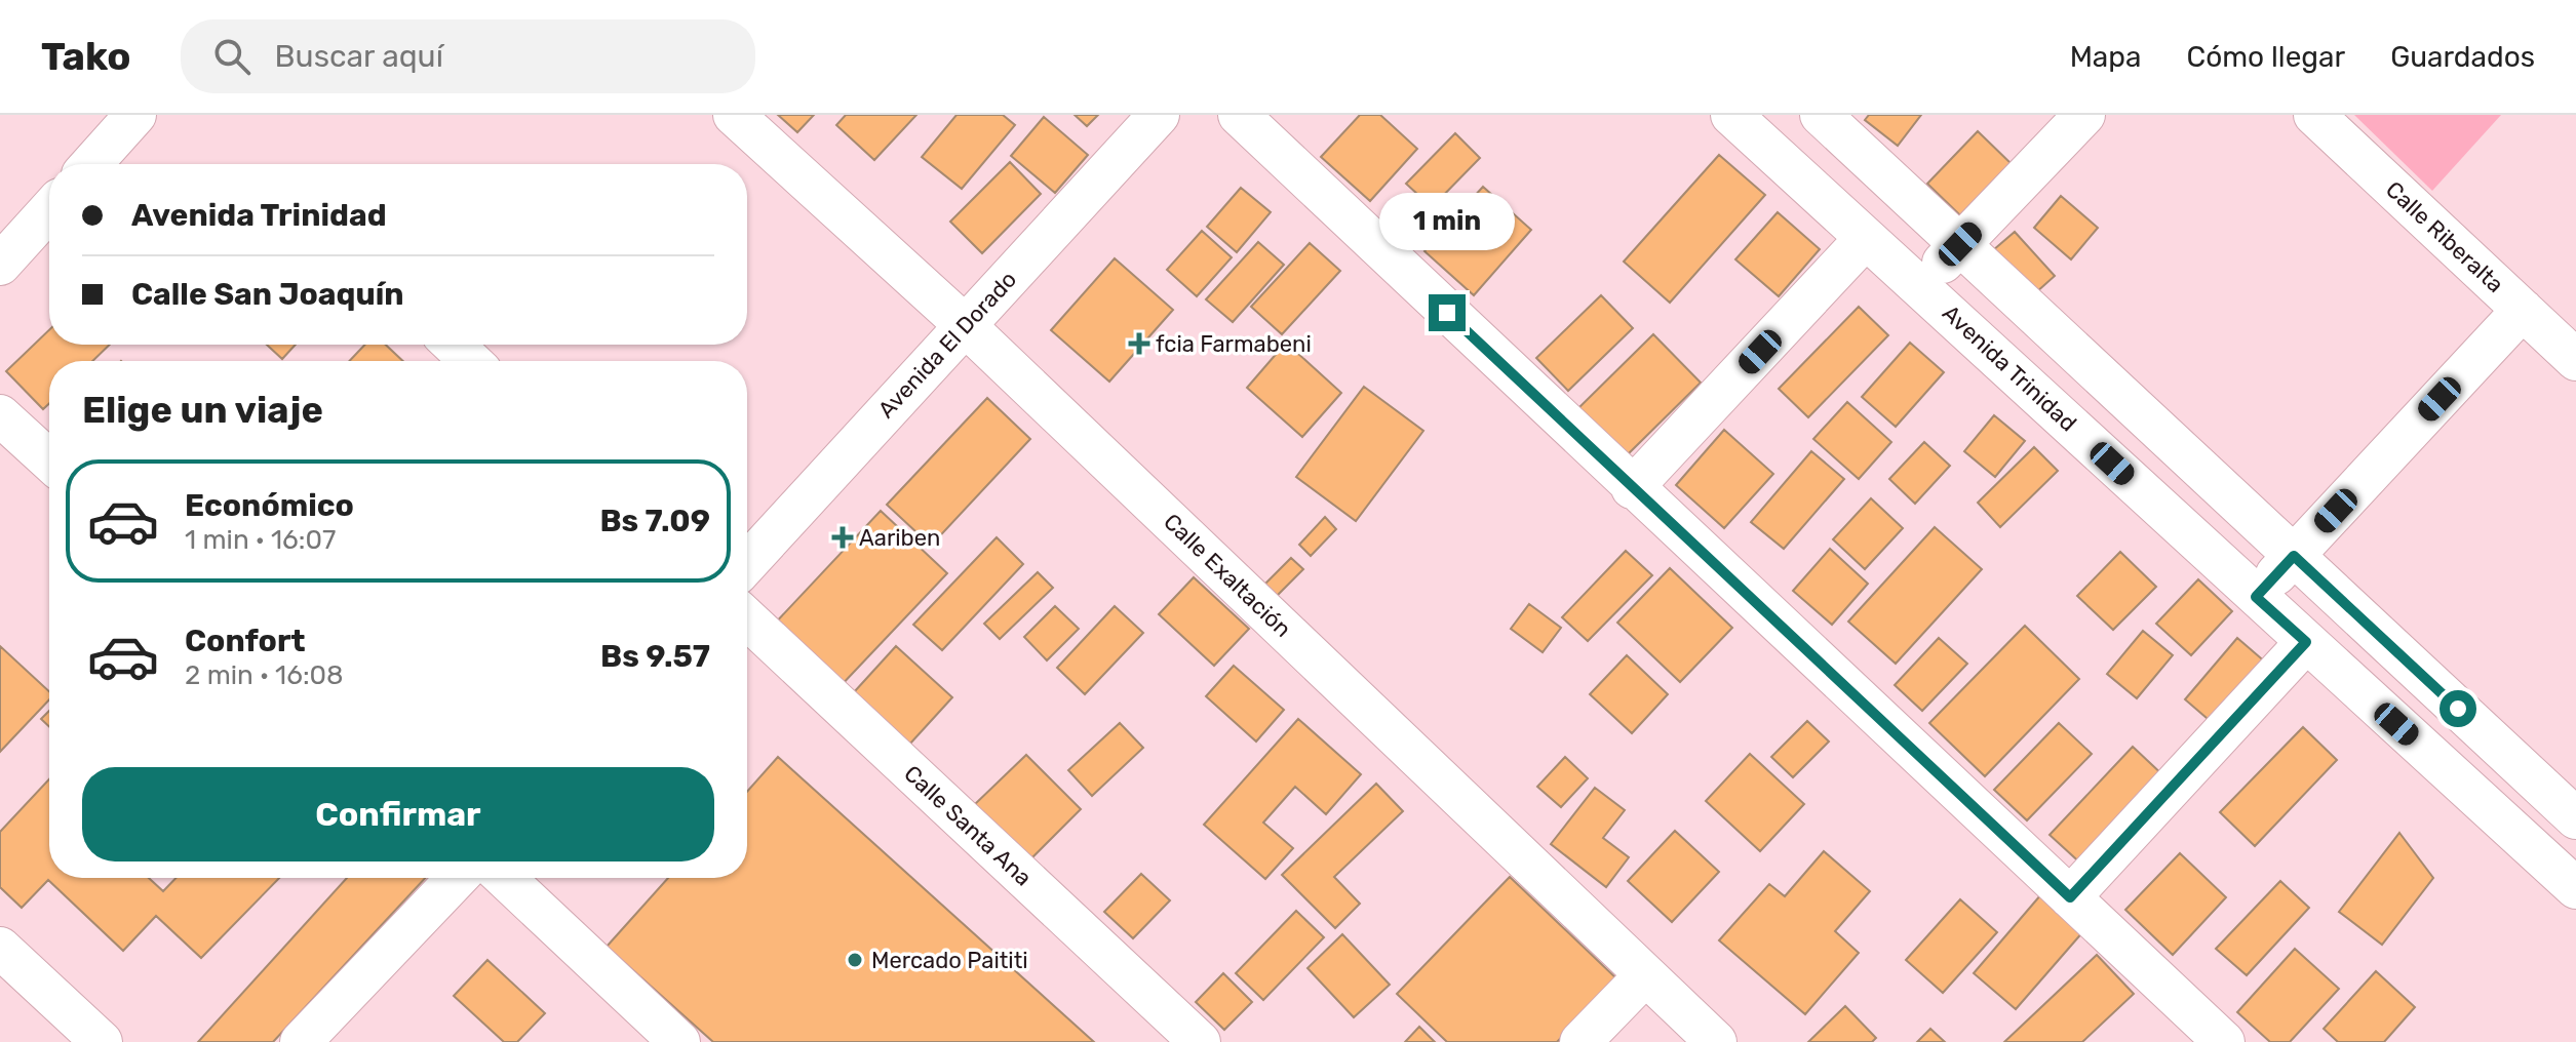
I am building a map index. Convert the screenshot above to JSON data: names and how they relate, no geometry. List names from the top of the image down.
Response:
{
  "streets": {
    "street": [
      "Calle Riberalta",
      "Avenida El Dorado",
      "Avenida Trinidad",
      "Calle Exaltación",
      "Calle Santa Ana"
    ]
  },
  "crossings": [
    ["Avenida El Dorado", "Calle Exaltación"]
  ],
  "places": {
    "health": ["fcia Farmabeni", "Aariben"],
    "other": ["Mercado Paititi"]
  },
  "page": {
    "header": "Tako",
    "search": "Buscar aquí",
    "nav": ["Mapa", "Cómo llegar", "Guardados"],
    "banner": ["Avenida Trinidad", "Calle San Joaquín"],
    "bubble": "1 min",
    "heading": "Elige un viaje",
    "list": [
      {
        "name": "Económico",
        "note": "1 min · 16:07",
        "value": "Bs 7.09"
      },
      {
        "name": "Confort",
        "note": "2 min · 16:08",
        "value": "Bs 9.57"
      }
    ],
    "buttons": "Confirmar"
  }
}
